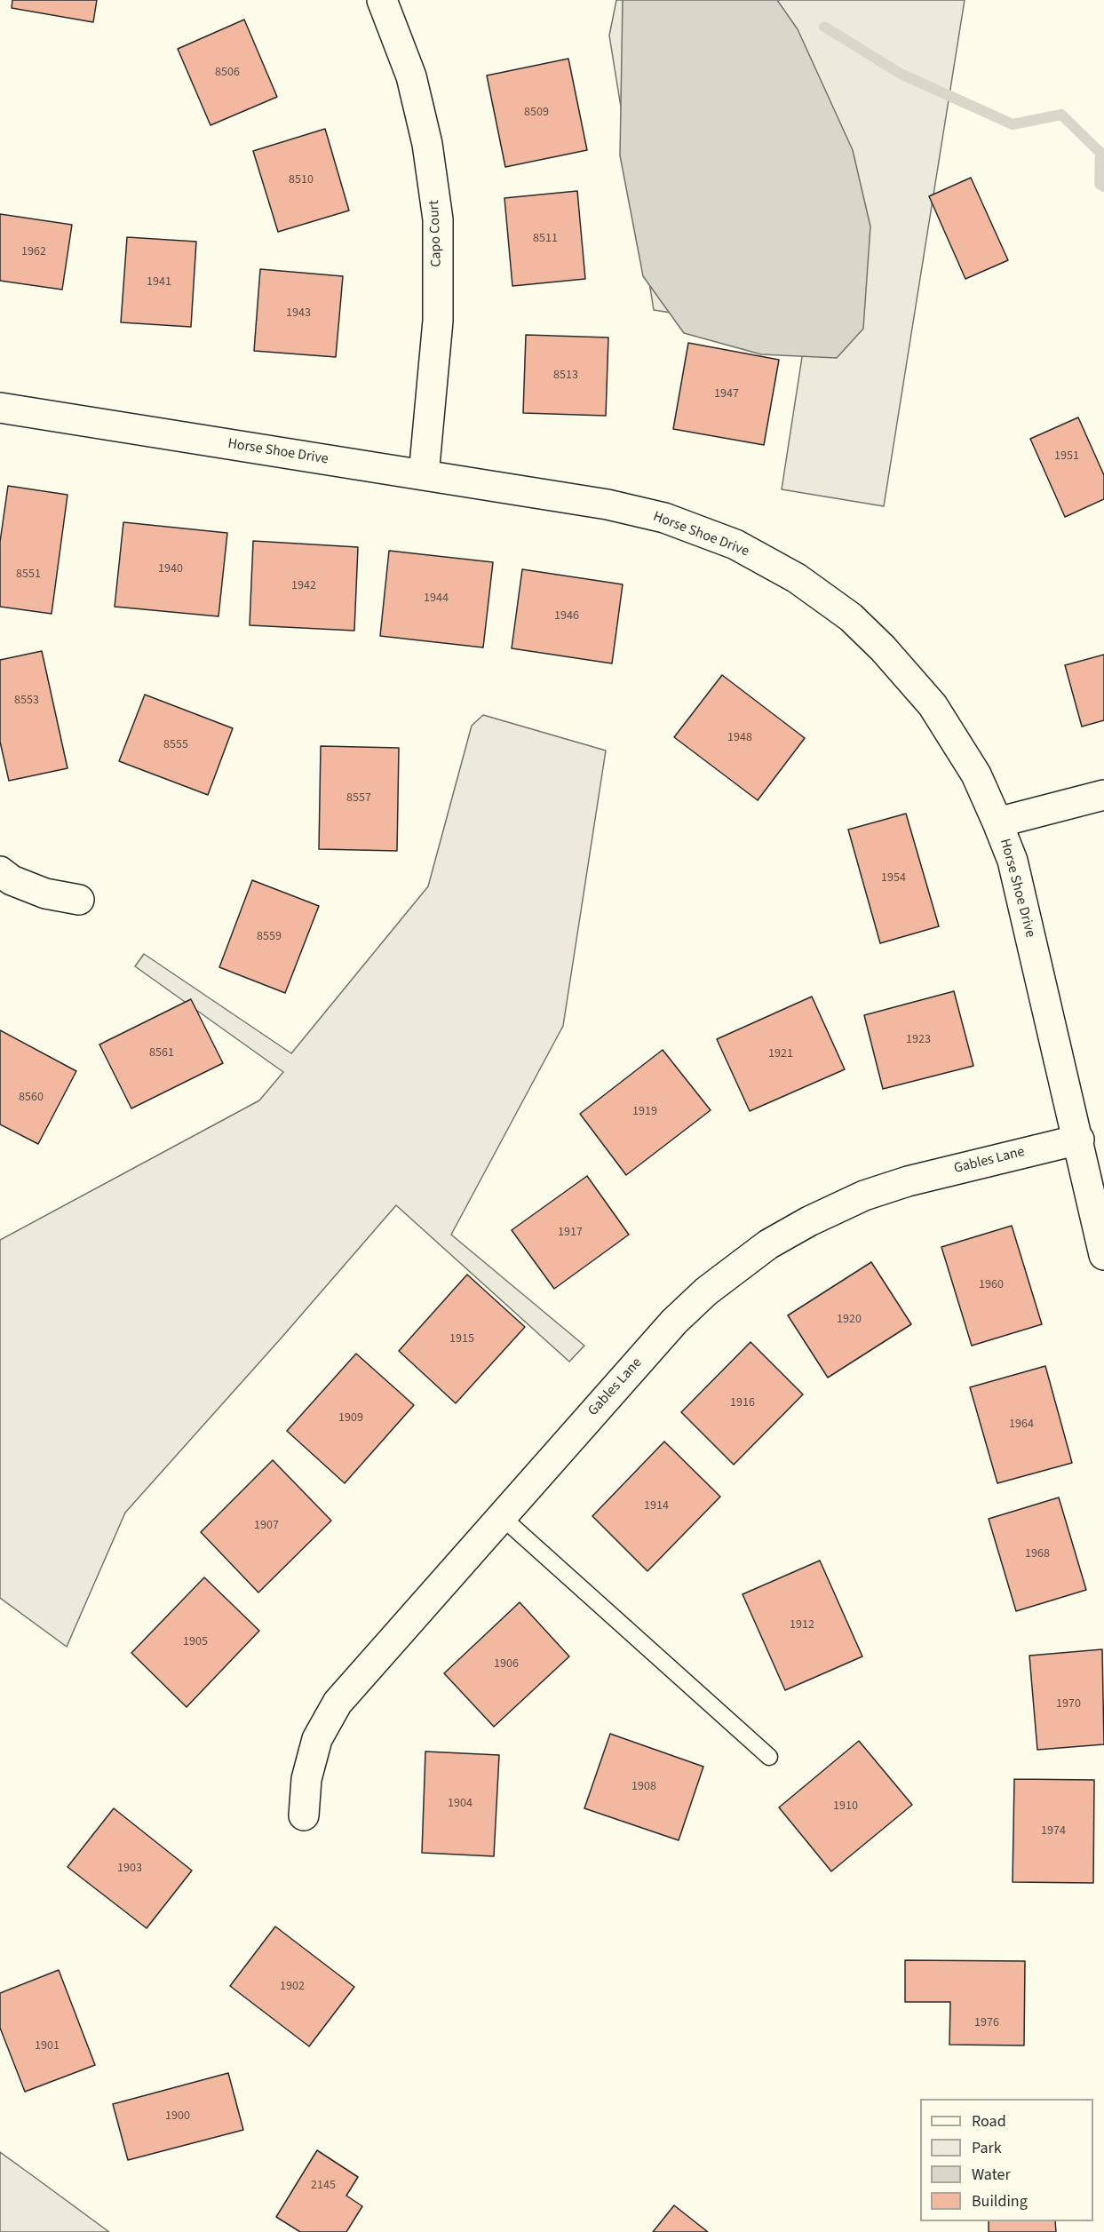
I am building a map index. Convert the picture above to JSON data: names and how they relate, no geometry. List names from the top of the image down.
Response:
{
  "streets": {
    "street": ["Capo Court", "Horse Shoe Drive", "Gables Lane"]
  },
  "crossings": [
    ["Capo Court", "Horse Shoe Drive"],
    ["Horse Shoe Drive", "Gables Lane"]
  ],
  "house_numbers": [
    "8506",
    "8509",
    "8510",
    "8511",
    "1962",
    "1941",
    "1943",
    "8513",
    "1947",
    "1951",
    "1940",
    "8551",
    "1942",
    "1944",
    "1946",
    "8553",
    "1948",
    "8555",
    "8557",
    "1954",
    "8559",
    "1923",
    "8561",
    "1921",
    "8560",
    "1919",
    "1917",
    "1960",
    "1920",
    "1915",
    "1916",
    "1909",
    "1964",
    "1914",
    "1907",
    "1968",
    "1912",
    "1905",
    "1906",
    "1970",
    "1908",
    "1904",
    "1910",
    "1974",
    "1903",
    "1902",
    "1976",
    "1901",
    "1900",
    "2145"
  ],
  "legend": [
    "Road",
    "Park",
    "Water",
    "Building"
  ]
}
